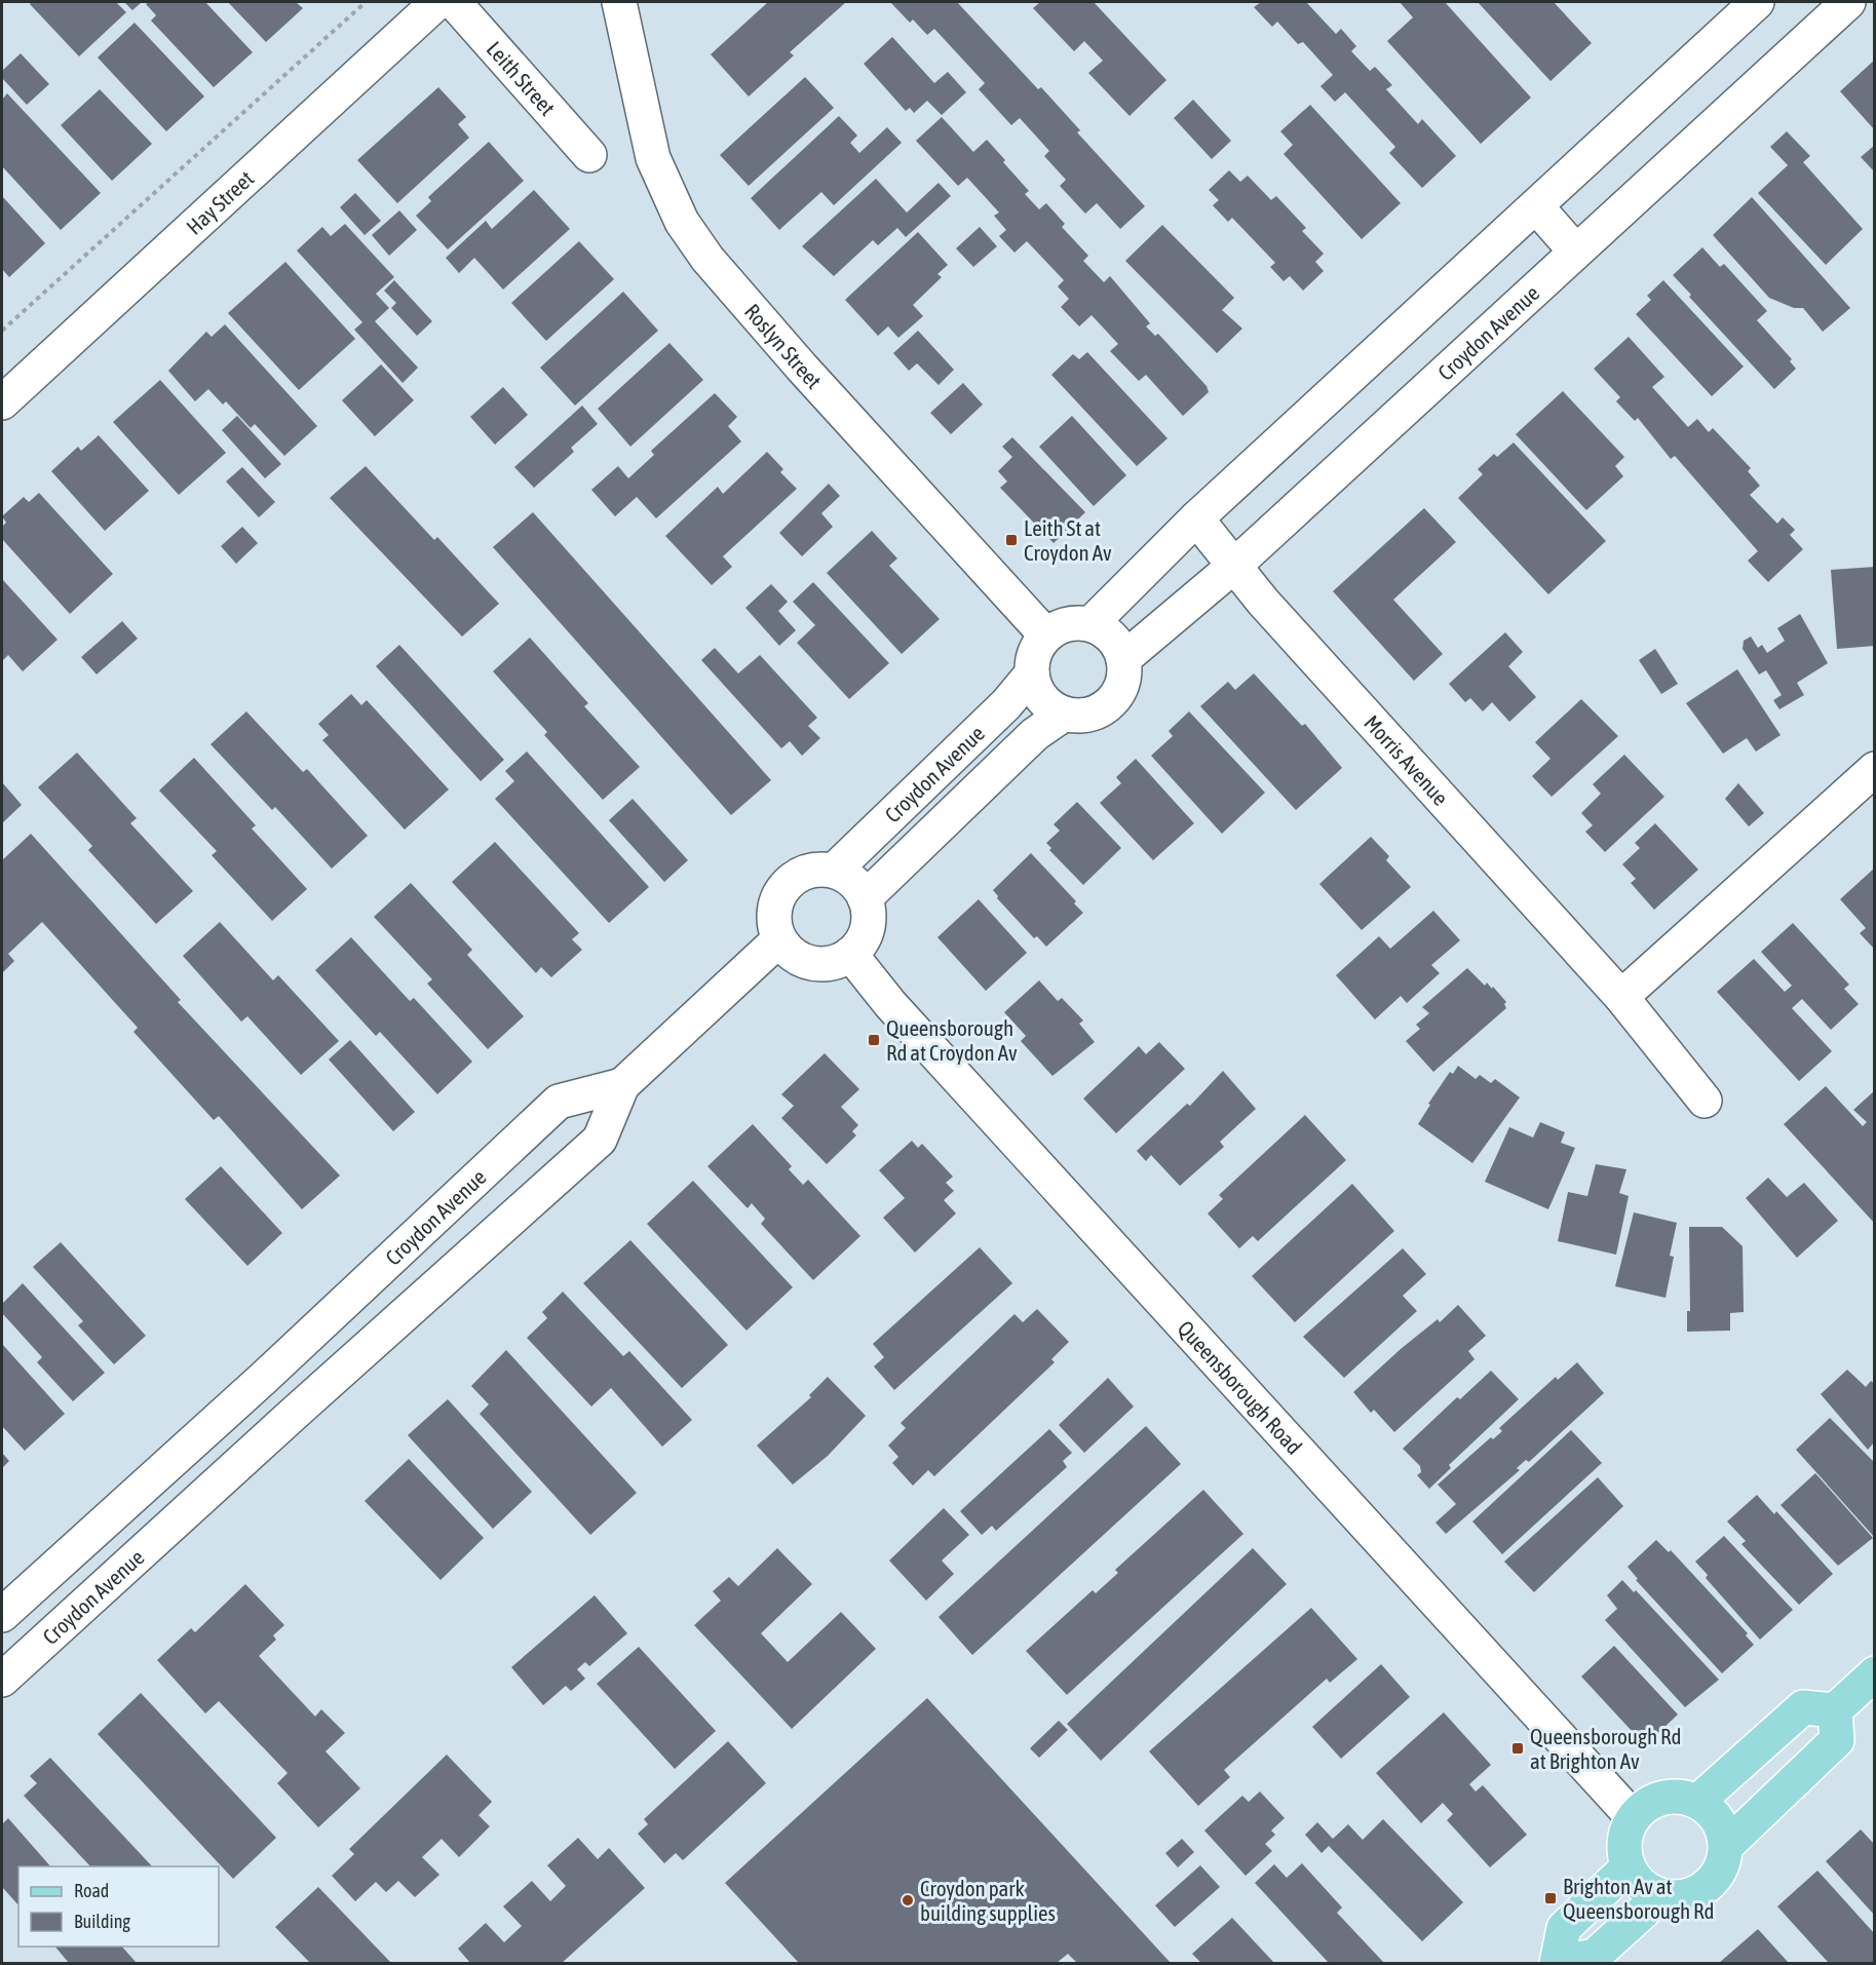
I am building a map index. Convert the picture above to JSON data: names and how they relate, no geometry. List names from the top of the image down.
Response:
{
  "streets": {
    "street": [
      "Leith Street",
      "Hay Street",
      "Croydon Avenue",
      "Roslyn Street",
      "Morris Avenue",
      "Queensborough Road"
    ]
  },
  "crossings": [
    ["Croydon Avenue", "Roslyn Street"],
    ["Croydon Avenue", "Morris Avenue"],
    ["Croydon Avenue", "Queensborough Road"]
  ],
  "places": {
    "transit": [
      "Leith St at Croydon Av",
      "Queensborough Rd at Croydon Av",
      "Queensborough Rd at Brighton Av",
      "Brighton Av at Queensborough Rd"
    ],
    "other": ["Croydon park building supplies"]
  },
  "legend": ["Road", "Building"]
}
